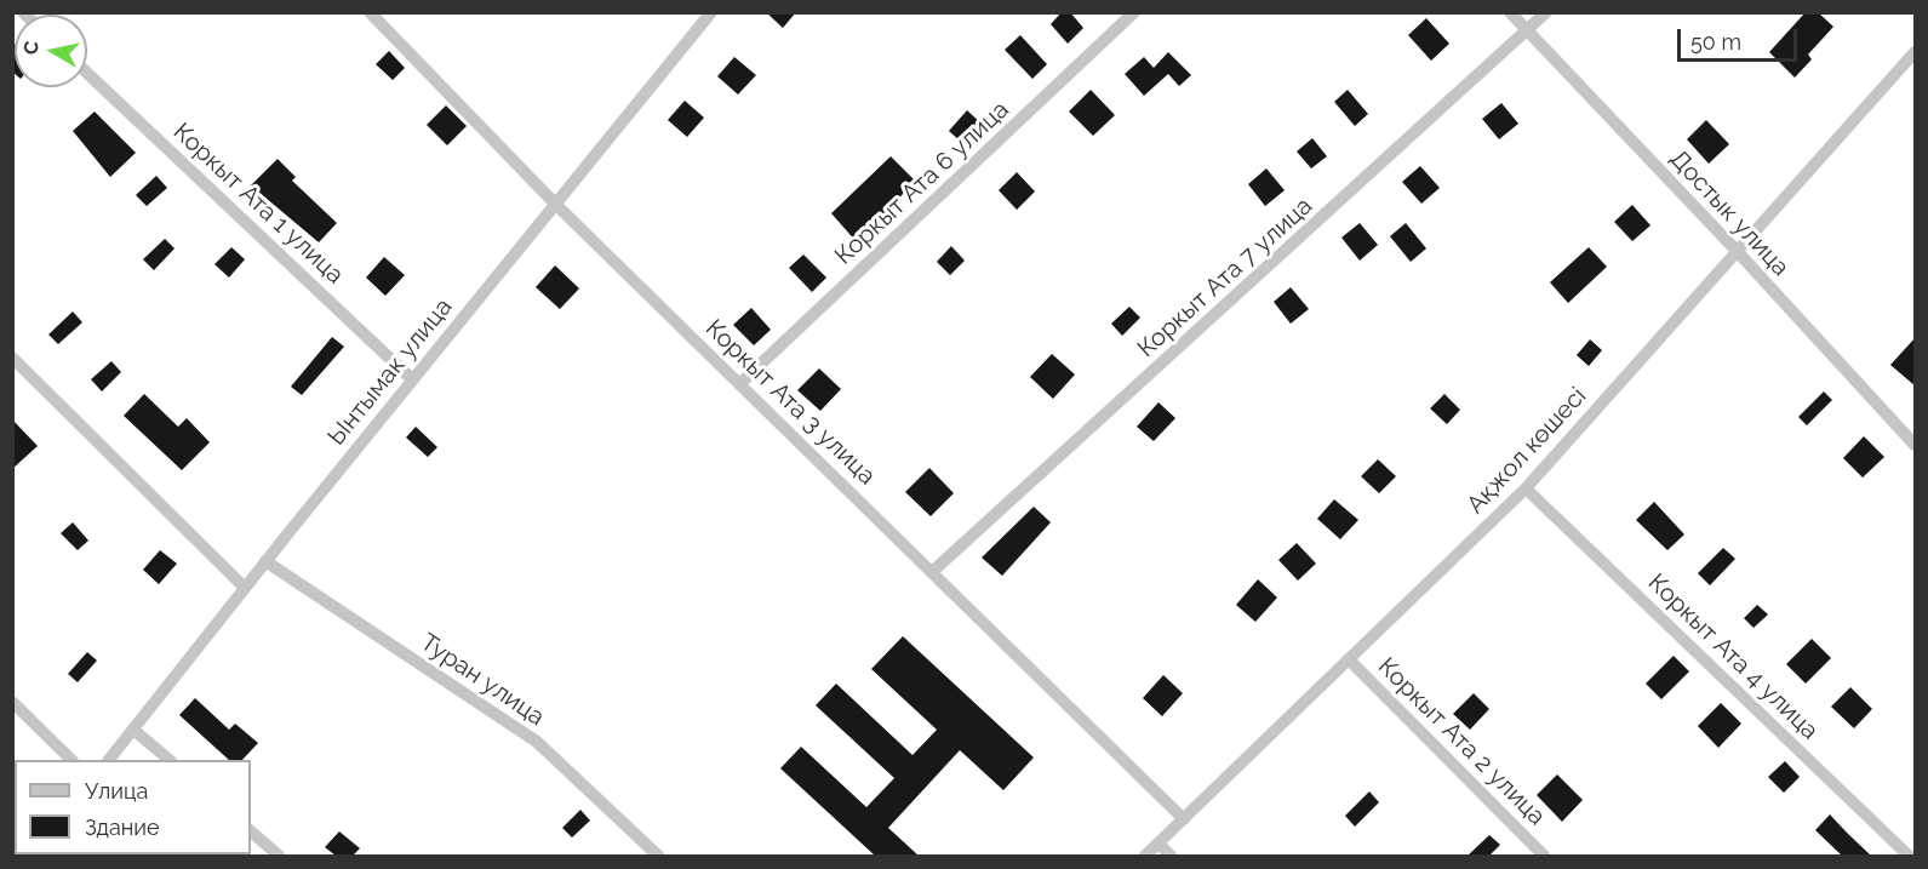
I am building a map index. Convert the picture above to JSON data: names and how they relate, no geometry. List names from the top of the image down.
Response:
{
  "streets": {
    "street": [
      "Коркыт Ата 6 улица",
      "Коркыт Ата 1 улица",
      "Достык улица",
      "Коркыт Ата 7 улица",
      "Ынтымак улица",
      "Коркыт Ата 3 улица",
      "Ақжол көшесі",
      "Коркыт Ата 4 улица",
      "Туран улица",
      "Коркыт Ата 2 улица"
    ]
  },
  "crossings": [
    ["Коркыт Ата 6 улица", "Коркыт Ата 3 улица"],
    ["Коркыт Ата 1 улица", "Ынтымак улица"],
    ["Достык улица", "Коркыт Ата 7 улица"],
    ["Достык улица", "Ақжол көшесі"],
    ["Коркыт Ата 7 улица", "Коркыт Ата 3 улица"],
    ["Ынтымак улица", "Коркыт Ата 3 улица"],
    ["Ынтымак улица", "Туран улица"],
    ["Коркыт Ата 3 улица", "Ақжол көшесі"],
    ["Ақжол көшесі", "Коркыт Ата 4 улица"],
    ["Ақжол көшесі", "Коркыт Ата 2 улица"]
  ],
  "legend": ["Улица", "Здание"],
  "scale_bar": "50 m",
  "north": "left"
}
